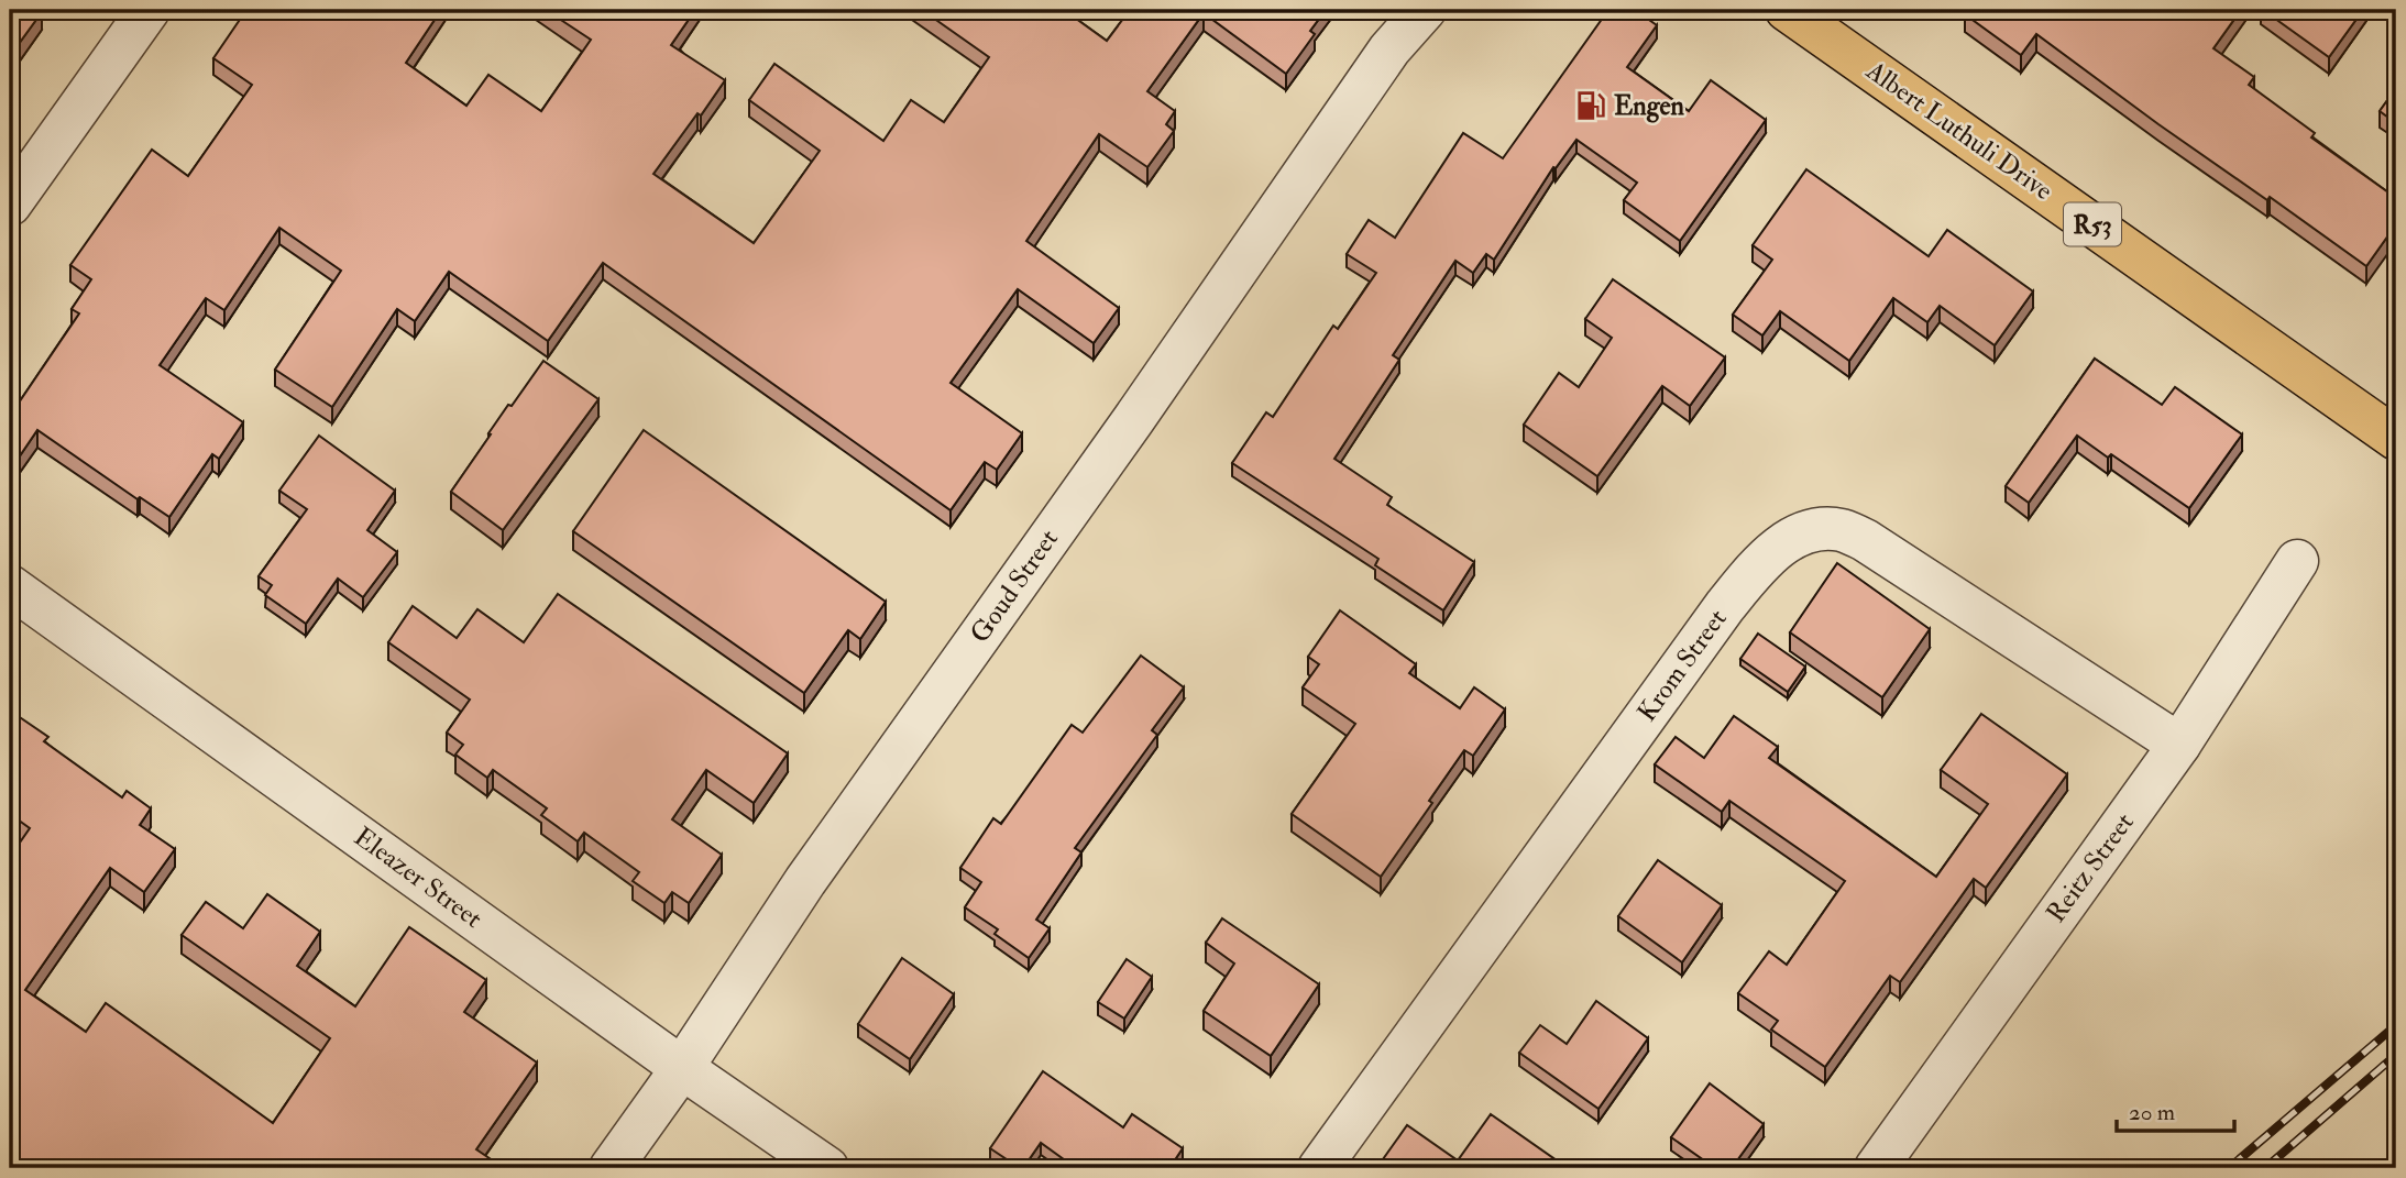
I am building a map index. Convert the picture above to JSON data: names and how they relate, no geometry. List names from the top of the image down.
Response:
{
  "streets": {
    "main road": ["Albert Luthuli Drive", "R53"],
    "street": [
      "Goud Street",
      "Krom Street",
      "Reitz Street",
      "Eleazer Street"
    ]
  },
  "crossings": [
    ["Goud Street", "Eleazer Street"],
    ["Krom Street", "Reitz Street"]
  ],
  "places": {
    "fuel station": ["Engen"]
  },
  "scale_bar": "20 m"
}
